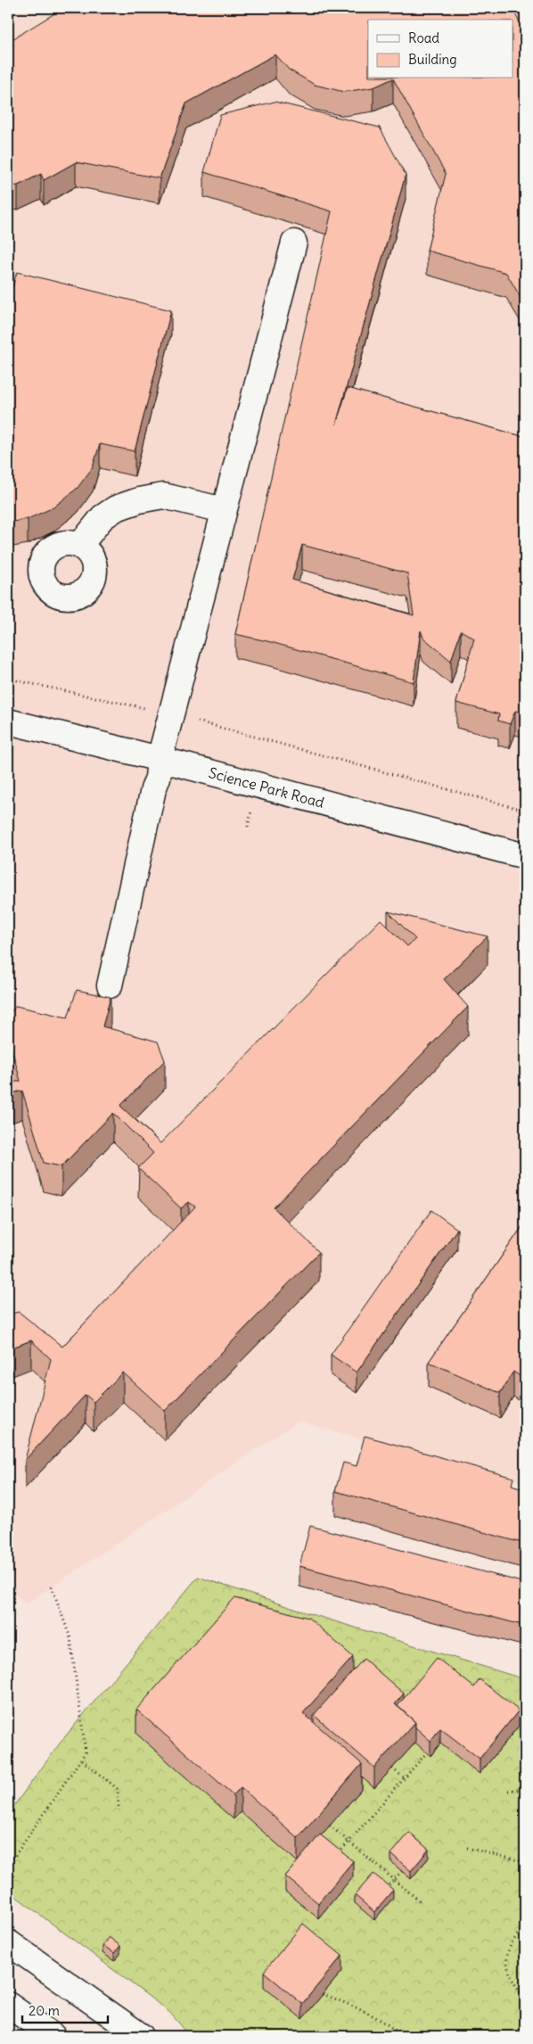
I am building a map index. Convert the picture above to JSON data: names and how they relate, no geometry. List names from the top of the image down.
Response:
{
  "streets": {
    "street": ["Science Park Road"]
  },
  "legend": ["Road", "Building"],
  "scale_bar": "20 m"
}
